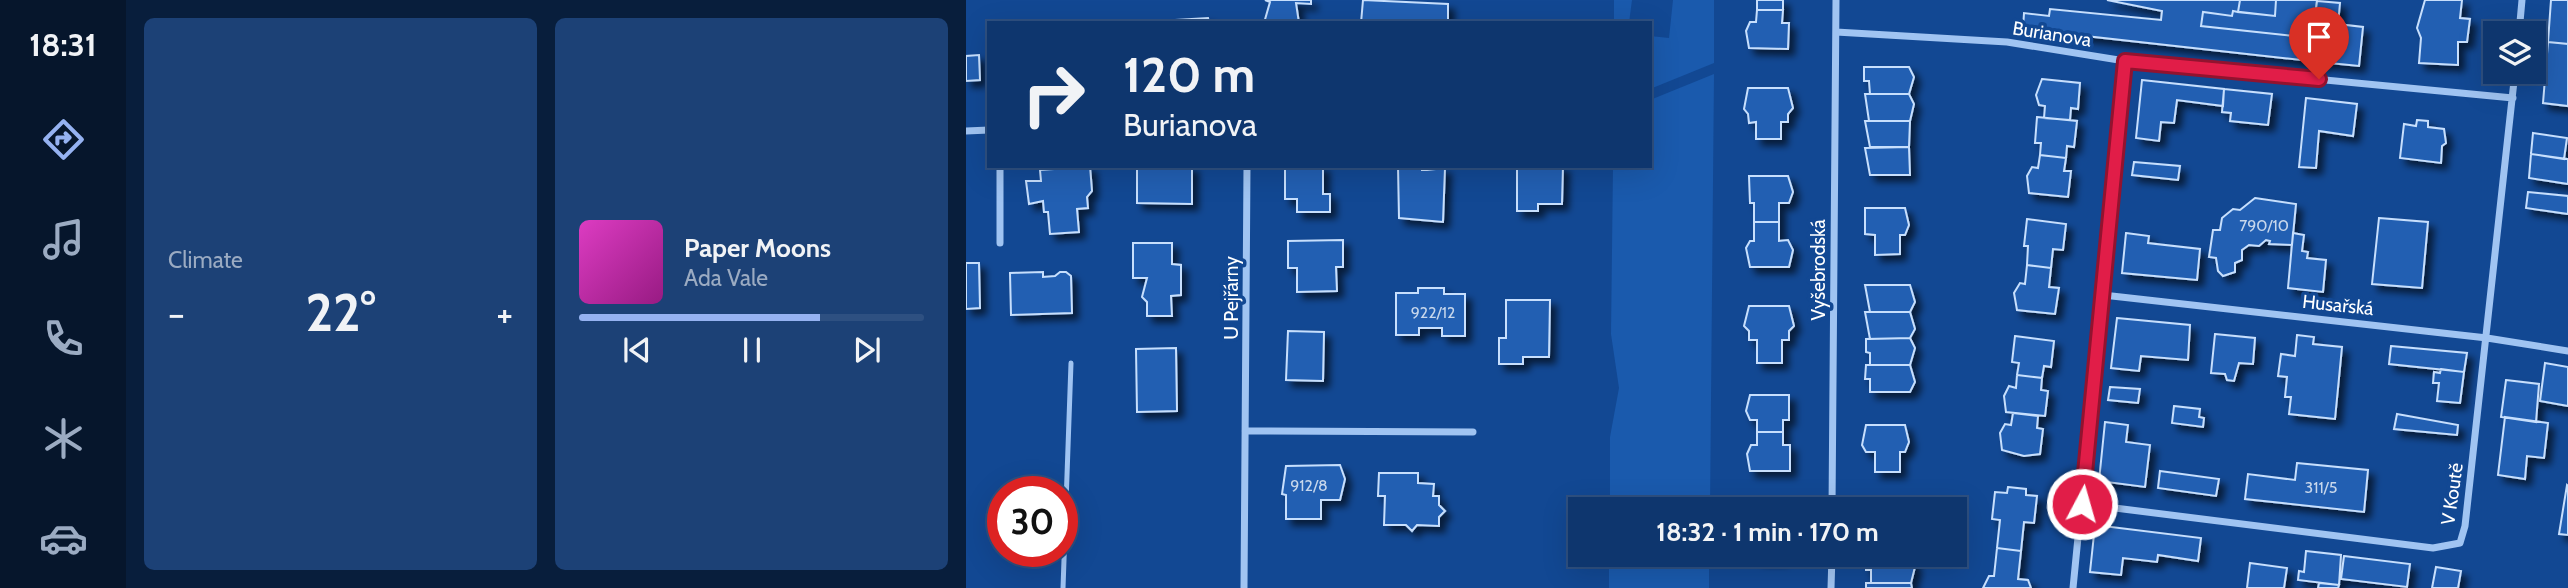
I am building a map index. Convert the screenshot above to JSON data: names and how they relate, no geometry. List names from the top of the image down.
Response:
{
  "streets": {
    "street": [
      "Burianova",
      "Vyšebrodská",
      "U Pejřárny",
      "Husařská",
      "V Koutě"
    ]
  },
  "crossings": [
    ["Burianova", "Vyšebrodská"],
    ["Burianova", "V Koutě"],
    ["Husařská", "V Koutě"]
  ],
  "house_numbers": [
    "790/10",
    "922/12",
    "912/8",
    "311/5"
  ],
  "page": {
    "tabs": "18:31",
    "tile": "Climate",
    "turn": ["120 m", "Burianova"],
    "song": ["Paper Moons", "Ada Vale"],
    "heat": ["−", "22°", "+"],
    "limit": "30",
    "trip": "18:32 · 1 min · 170 m"
  }
}
